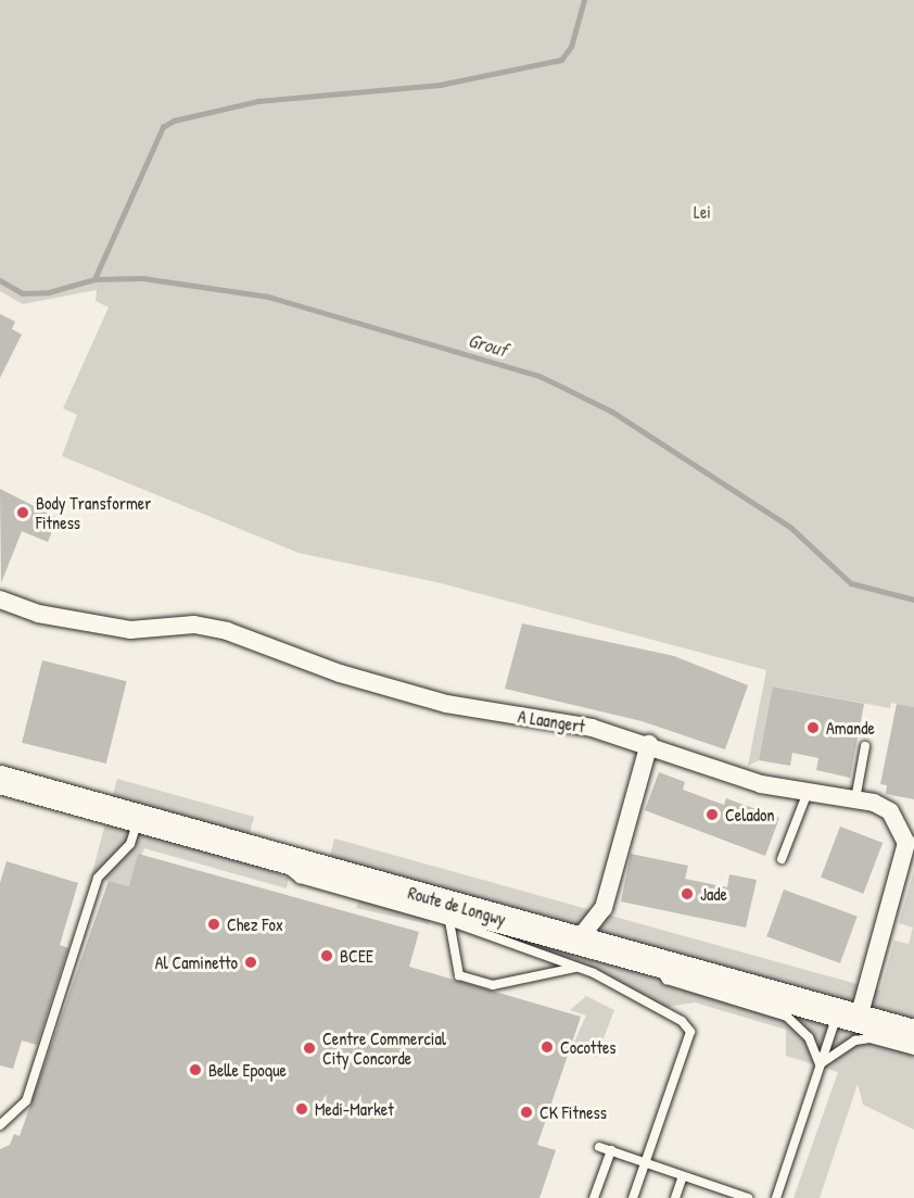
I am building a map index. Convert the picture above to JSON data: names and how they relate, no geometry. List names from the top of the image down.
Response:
{
  "streets": {
    "main road": ["Route de Longwy"],
    "street": ["A Laangert"]
  },
  "crossings": [
    ["A Laangert", "Route de Longwy"]
  ],
  "water": ["Grouf"],
  "parks": ["Lei"],
  "places": [
    "Body Transformer Fitness",
    "Amande",
    "Celadon",
    "Jade",
    "Chez Fox",
    "BCEE",
    "Al Caminetto",
    "Cocottes",
    "Centre Commercial City Concorde",
    "Belle Epoque",
    "Medi-Market",
    "CK Fitness"
  ]
}
